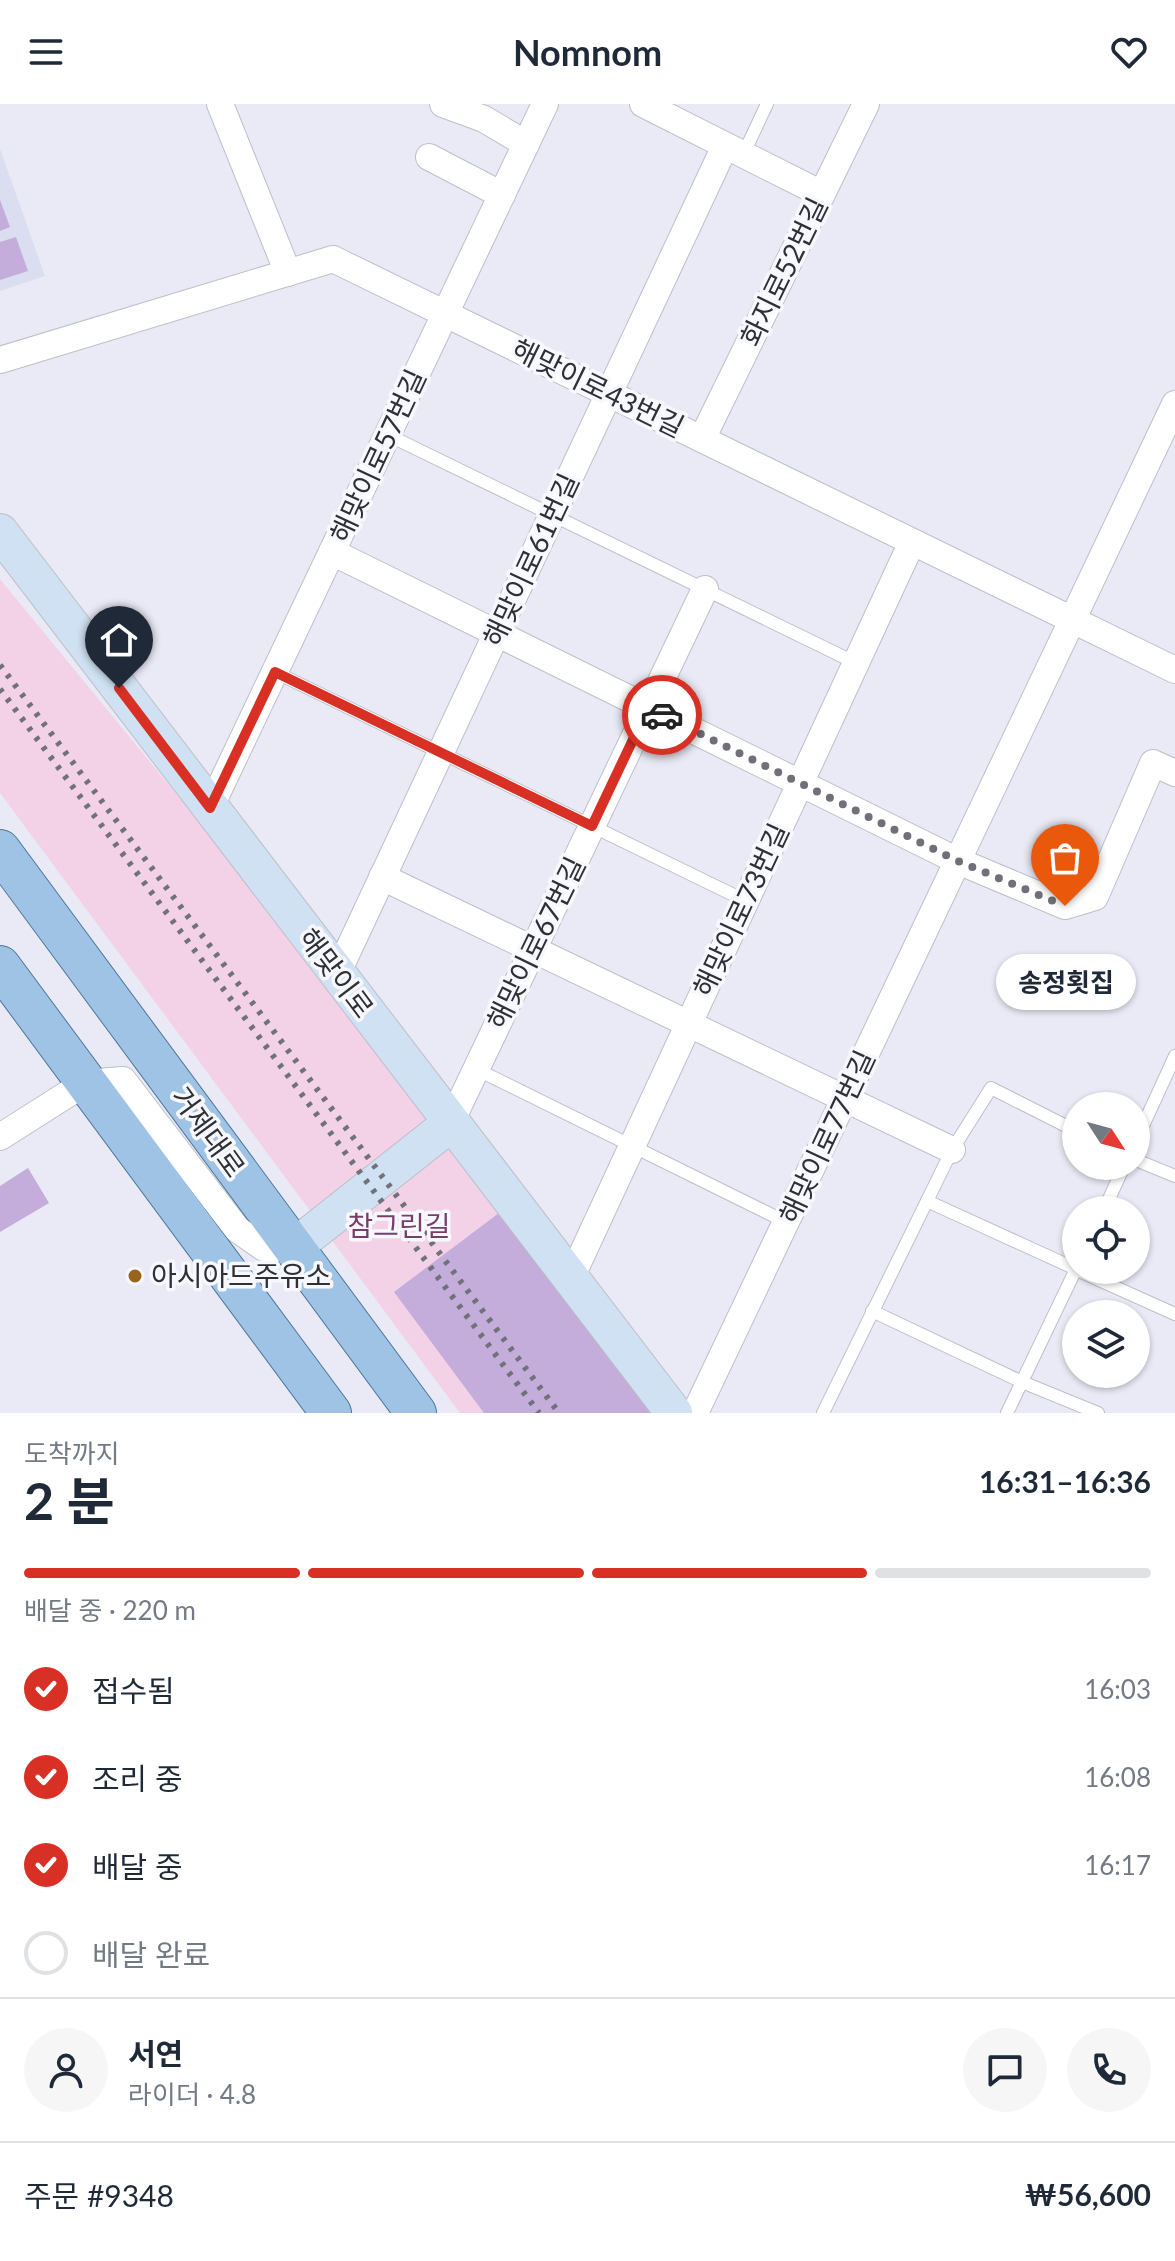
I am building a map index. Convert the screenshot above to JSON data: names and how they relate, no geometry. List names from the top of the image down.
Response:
{
  "streets": {
    "main road": ["거제대로"],
    "street": [
      "화지로52번길",
      "해맞이로43번길",
      "해맞이로57번길",
      "해맞이로61번길",
      "해맞이로73번길",
      "해맞이로67번길",
      "해맞이로",
      "해맞이로77번길"
    ]
  },
  "crossings": [
    ["화지로52번길", "해맞이로43번길"],
    ["해맞이로43번길", "해맞이로57번길"],
    ["해맞이로43번길", "해맞이로61번길"],
    ["해맞이로43번길", "해맞이로73번길"],
    ["해맞이로43번길", "해맞이로77번길"],
    ["해맞이로57번길", "해맞이로"],
    ["해맞이로61번길", "해맞이로"],
    ["해맞이로73번길", "해맞이로"],
    ["해맞이로67번길", "해맞이로"]
  ],
  "parks": ["참그린길"],
  "places": ["송정횟집", "아시아드주유소"],
  "north": "bottom right",
  "page": {
    "header": "Nomnom",
    "bubble": "송정횟집",
    "heading": ["2 분", "도착까지", "16:31–16:36"],
    "panel": [
      "서연",
      "라이더 · 4.8",
      "주문 #9348",
      "₩56,600"
    ],
    "bar": "배달 중 · 220 m",
    "list": [
      ["접수됨", "16:03"],
      ["조리 중", "16:08"],
      ["배달 중", "16:17"],
      "배달 완료"
    ]
  }
}
